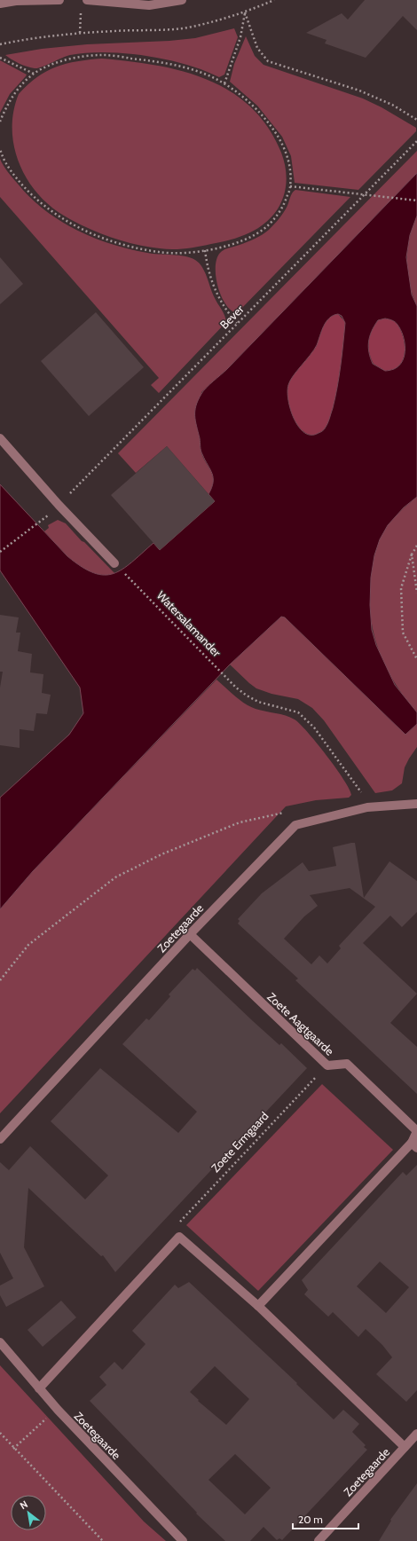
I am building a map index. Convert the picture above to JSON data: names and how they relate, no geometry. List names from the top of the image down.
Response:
{
  "streets": {
    "street": ["Zoetegaarde", "Zoete Aagtgaarde"],
    "path": ["Bever", "Watersalamander", "Zoete Ermgaard"]
  },
  "crossings": [
    ["Watersalamander", "Zoetegaarde"],
    ["Zoetegaarde", "Zoete Aagtgaarde"],
    ["Zoete Aagtgaarde", "Zoete Ermgaard"]
  ],
  "scale_bar": "20 m",
  "north": "top left"
}
